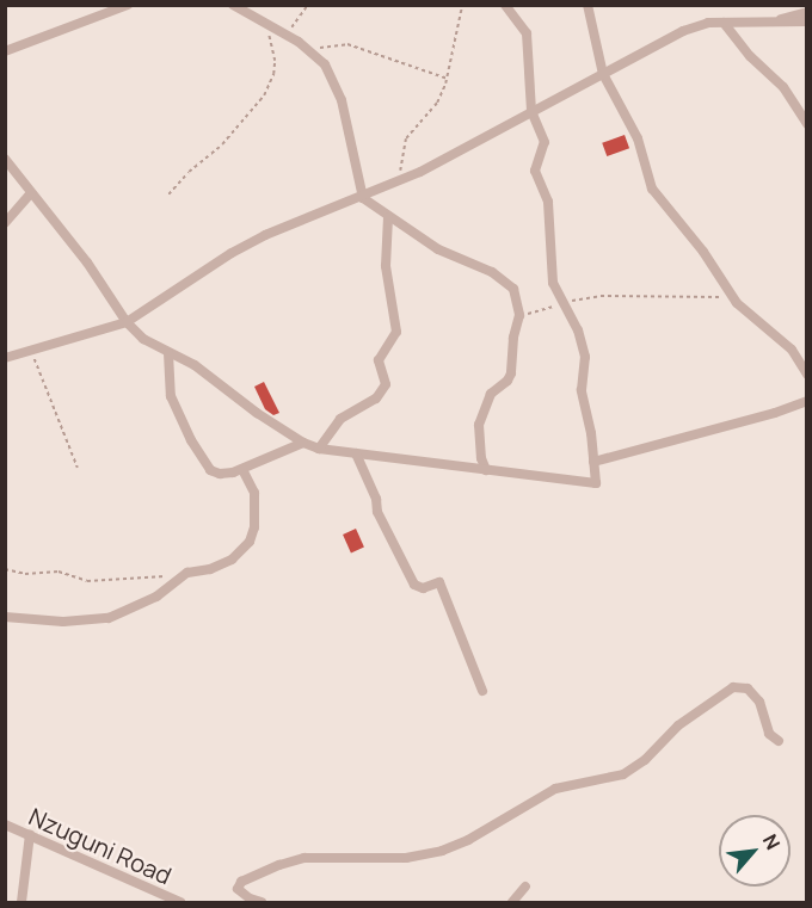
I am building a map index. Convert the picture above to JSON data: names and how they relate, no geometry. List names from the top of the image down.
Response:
{
  "streets": {
    "street": ["Nzuguni Road"]
  },
  "north": "top right"
}
